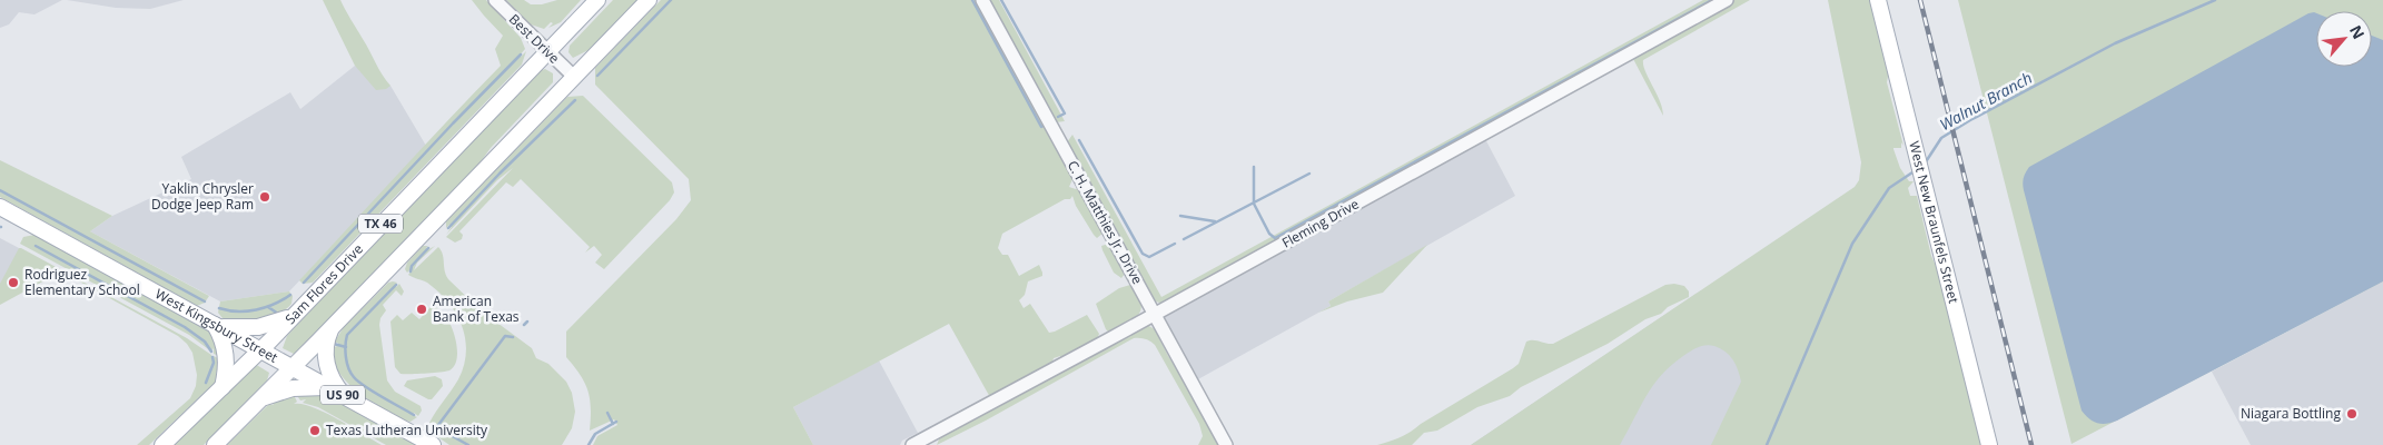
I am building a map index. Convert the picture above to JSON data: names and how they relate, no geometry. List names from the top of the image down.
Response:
{
  "streets": {
    "main road": [
      "West New Braunfels Street",
      "TX 46",
      "Sam Flores Drive",
      "West Kingsbury Street",
      "US 90"
    ],
    "street": ["Best Drive", "C. H. Matthies Jr. Drive", "Fleming Drive"]
  },
  "crossings": [
    ["Best Drive", "TX 46"],
    ["Best Drive", "Sam Flores Drive"],
    ["C. H. Matthies Jr. Drive", "Fleming Drive"],
    ["TX 46", "West Kingsbury Street"],
    ["Sam Flores Drive", "West Kingsbury Street"]
  ],
  "water": ["Walnut Branch"],
  "places": [
    "Yaklin Chrysler Dodge Jeep Ram",
    "Rodriguez Elementary School",
    "American Bank of Texas",
    "Niagara Bottling",
    "Texas Lutheran University"
  ],
  "north": "top right"
}
